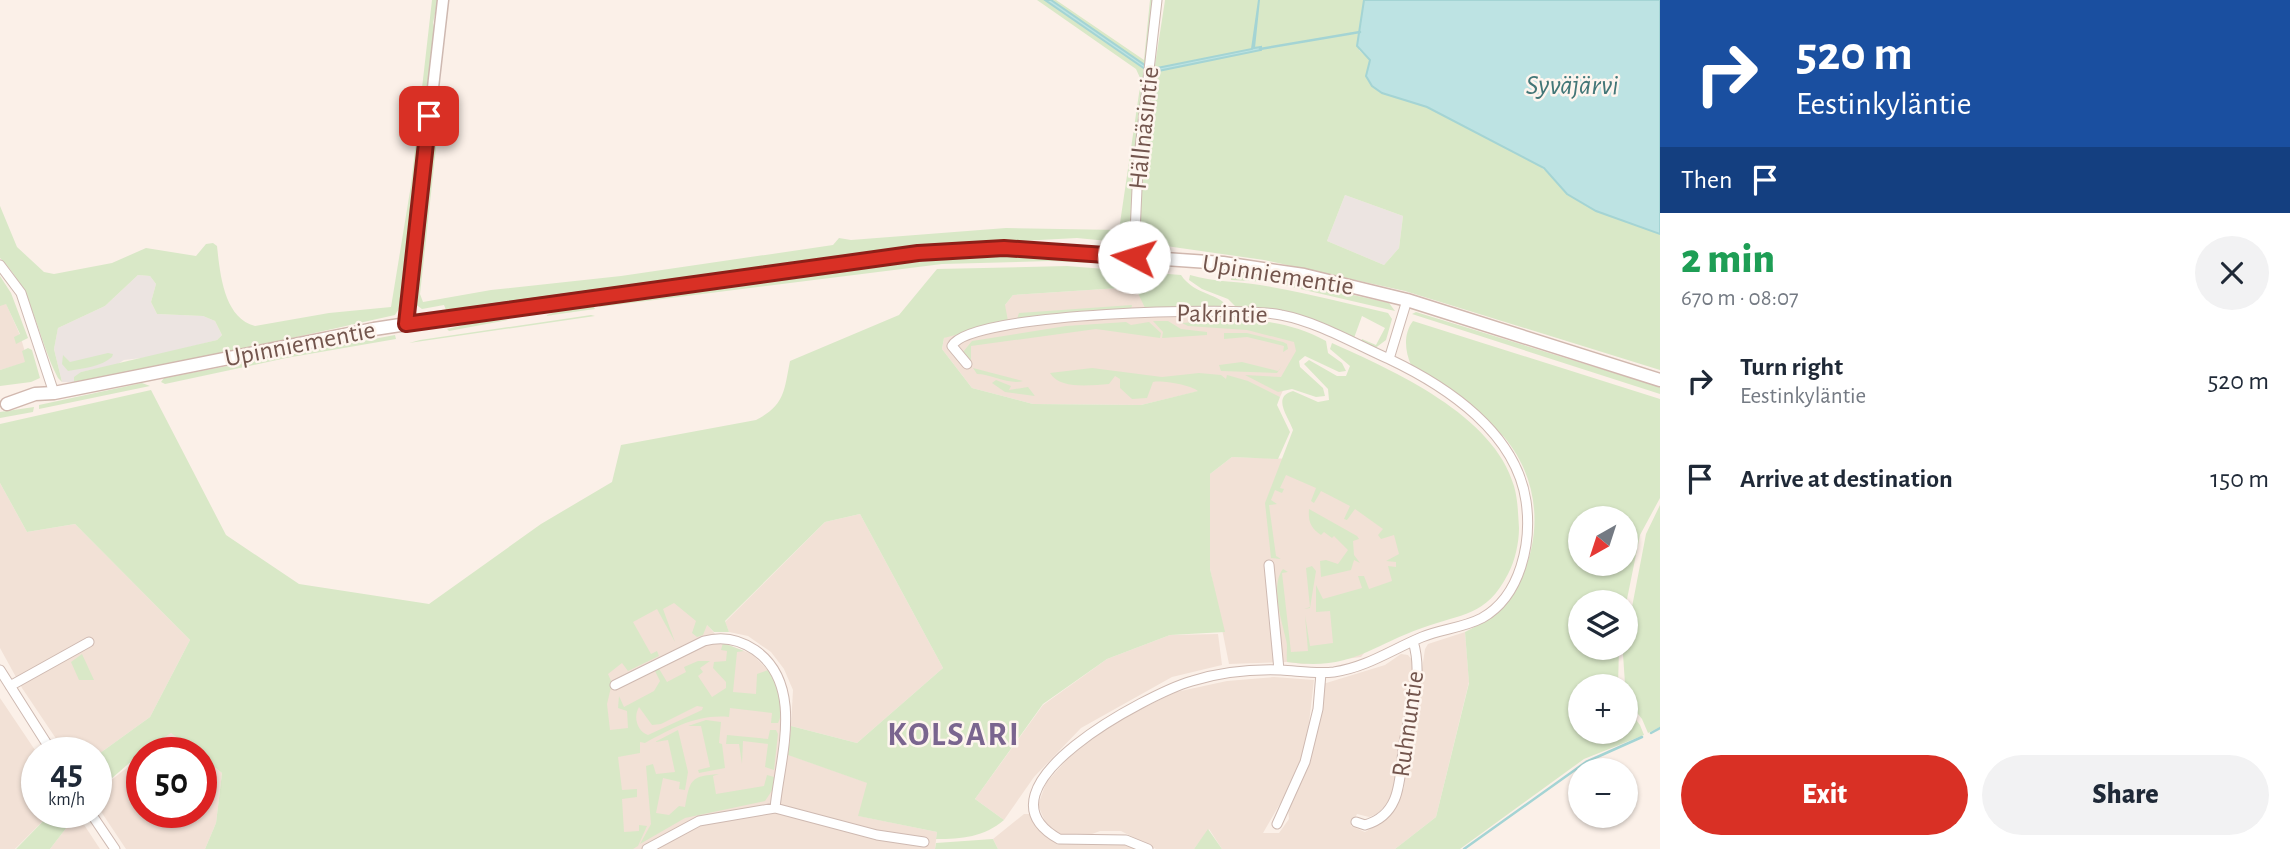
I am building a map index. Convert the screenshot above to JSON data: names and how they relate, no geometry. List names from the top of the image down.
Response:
{
  "streets": {
    "main road": ["Upinniementie"],
    "street": ["Hällnäsintie", "Pakrintie", "Ruhnuntie"]
  },
  "crossings": [
    ["Hällnäsintie", "Upinniementie"]
  ],
  "districts": ["KOLSARI"],
  "water": ["Syväjärvi"],
  "north": "bottom left",
  "page": {
    "turn": ["520 m", "Eestinkyläntie"],
    "then": "Then",
    "heading": ["2 min", "670 m · 08:07"],
    "list": [
      {
        "name": "Turn right",
        "note": "Eestinkyläntie",
        "value": "520 m"
      },
      {
        "name": "Arrive at destination",
        "value": "150 m"
      }
    ],
    "map_buttons": ["+", "−"],
    "speed": "45 km/h",
    "limit": "50",
    "buttons": ["Exit", "Share"]
  }
}
